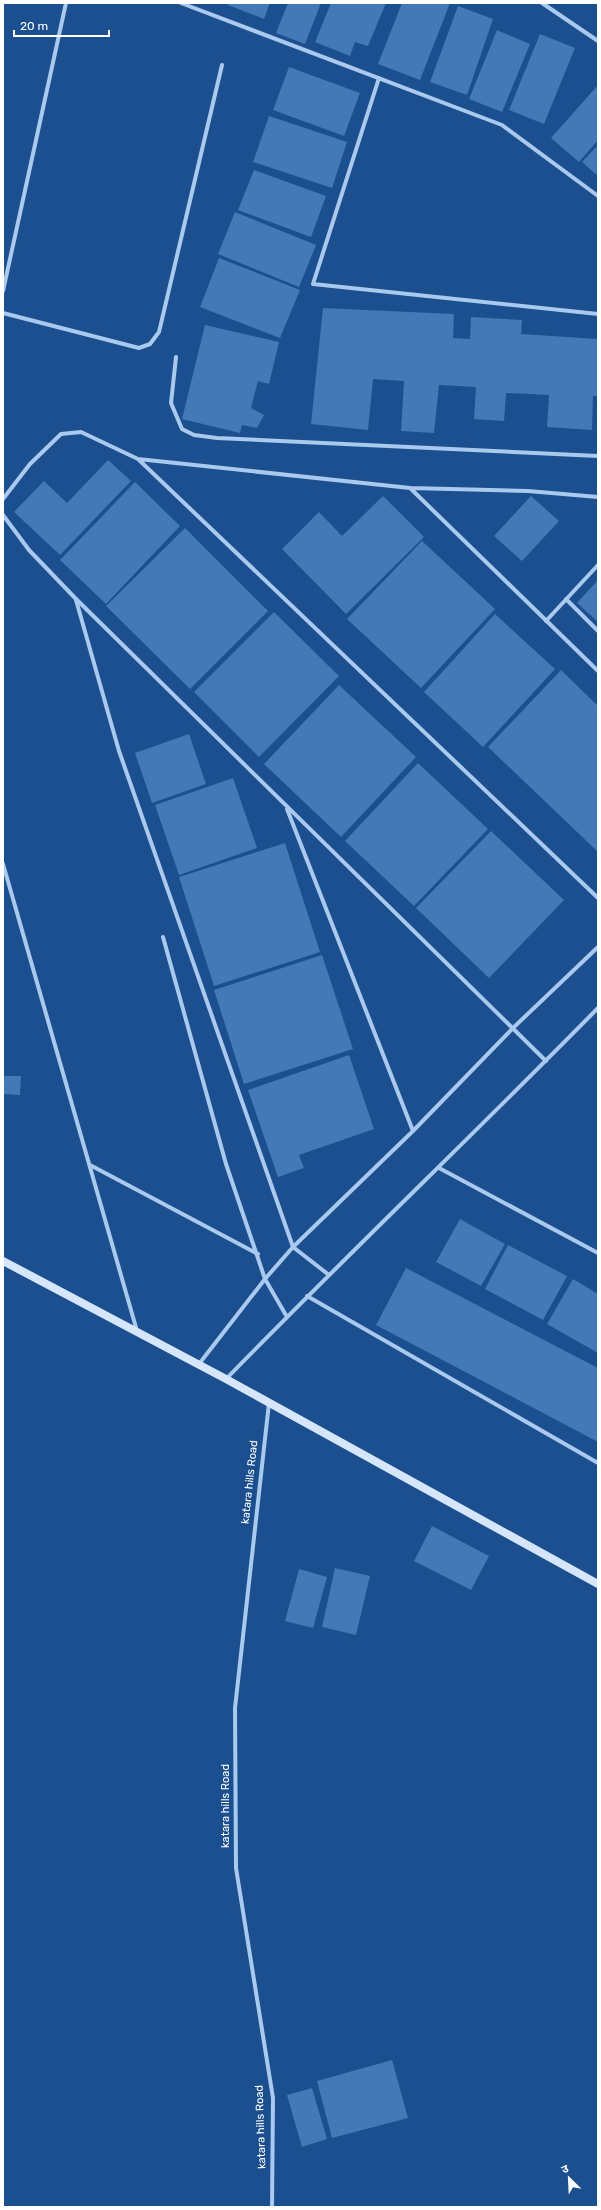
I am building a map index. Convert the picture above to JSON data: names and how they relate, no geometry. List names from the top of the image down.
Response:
{
  "streets": {
    "street": ["katara hills Road"]
  },
  "scale_bar": "20 m",
  "north": "top left"
}
